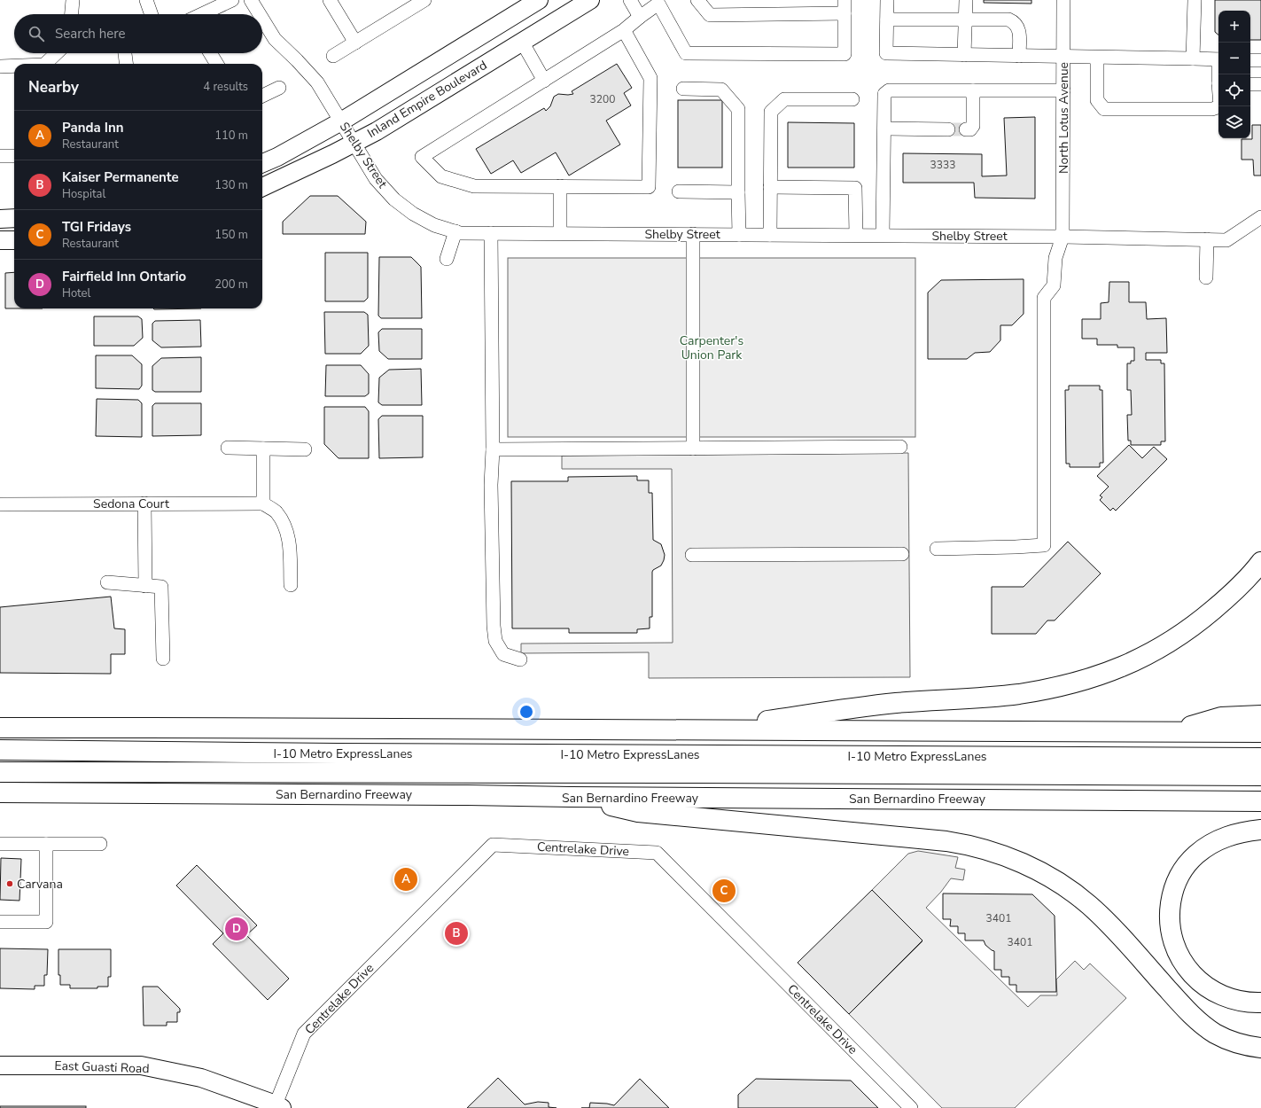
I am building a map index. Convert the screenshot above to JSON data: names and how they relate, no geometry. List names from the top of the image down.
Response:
{
  "streets": {
    "highway": ["I-10 Metro ExpressLanes", "San Bernardino Freeway"],
    "main road": ["Inland Empire Boulevard", "East Guasti Road"],
    "street": [
      "North Lotus Avenue",
      "Shelby Street",
      "Sedona Court",
      "Centrelake Drive"
    ]
  },
  "crossings": [
    ["Inland Empire Boulevard", "Shelby Street"],
    ["North Lotus Avenue", "Shelby Street"],
    ["Centrelake Drive", "East Guasti Road"]
  ],
  "parks": ["Carpenter's Union Park"],
  "places": ["Carvana"],
  "house_numbers": [
    "3200",
    "3333",
    "3401",
    "3401"
  ],
  "page": {
    "map_buttons": ["+", "−"],
    "search": "Search here",
    "heading": ["Nearby", "4 results"],
    "list": [
      {
        "mark": "A",
        "name": "Panda Inn",
        "note": "Restaurant",
        "value": "110 m"
      },
      {
        "mark": "B",
        "name": "Kaiser Permanente",
        "note": "Hospital",
        "value": "130 m"
      },
      {
        "mark": "C",
        "name": "TGI Fridays",
        "note": "Restaurant",
        "value": "150 m"
      },
      {
        "mark": "D",
        "name": "Fairfield Inn Ontario",
        "note": "Hotel",
        "value": "200 m"
      }
    ],
    "pins": [
      "A",
      "C",
      "D",
      "B"
    ]
  }
}
